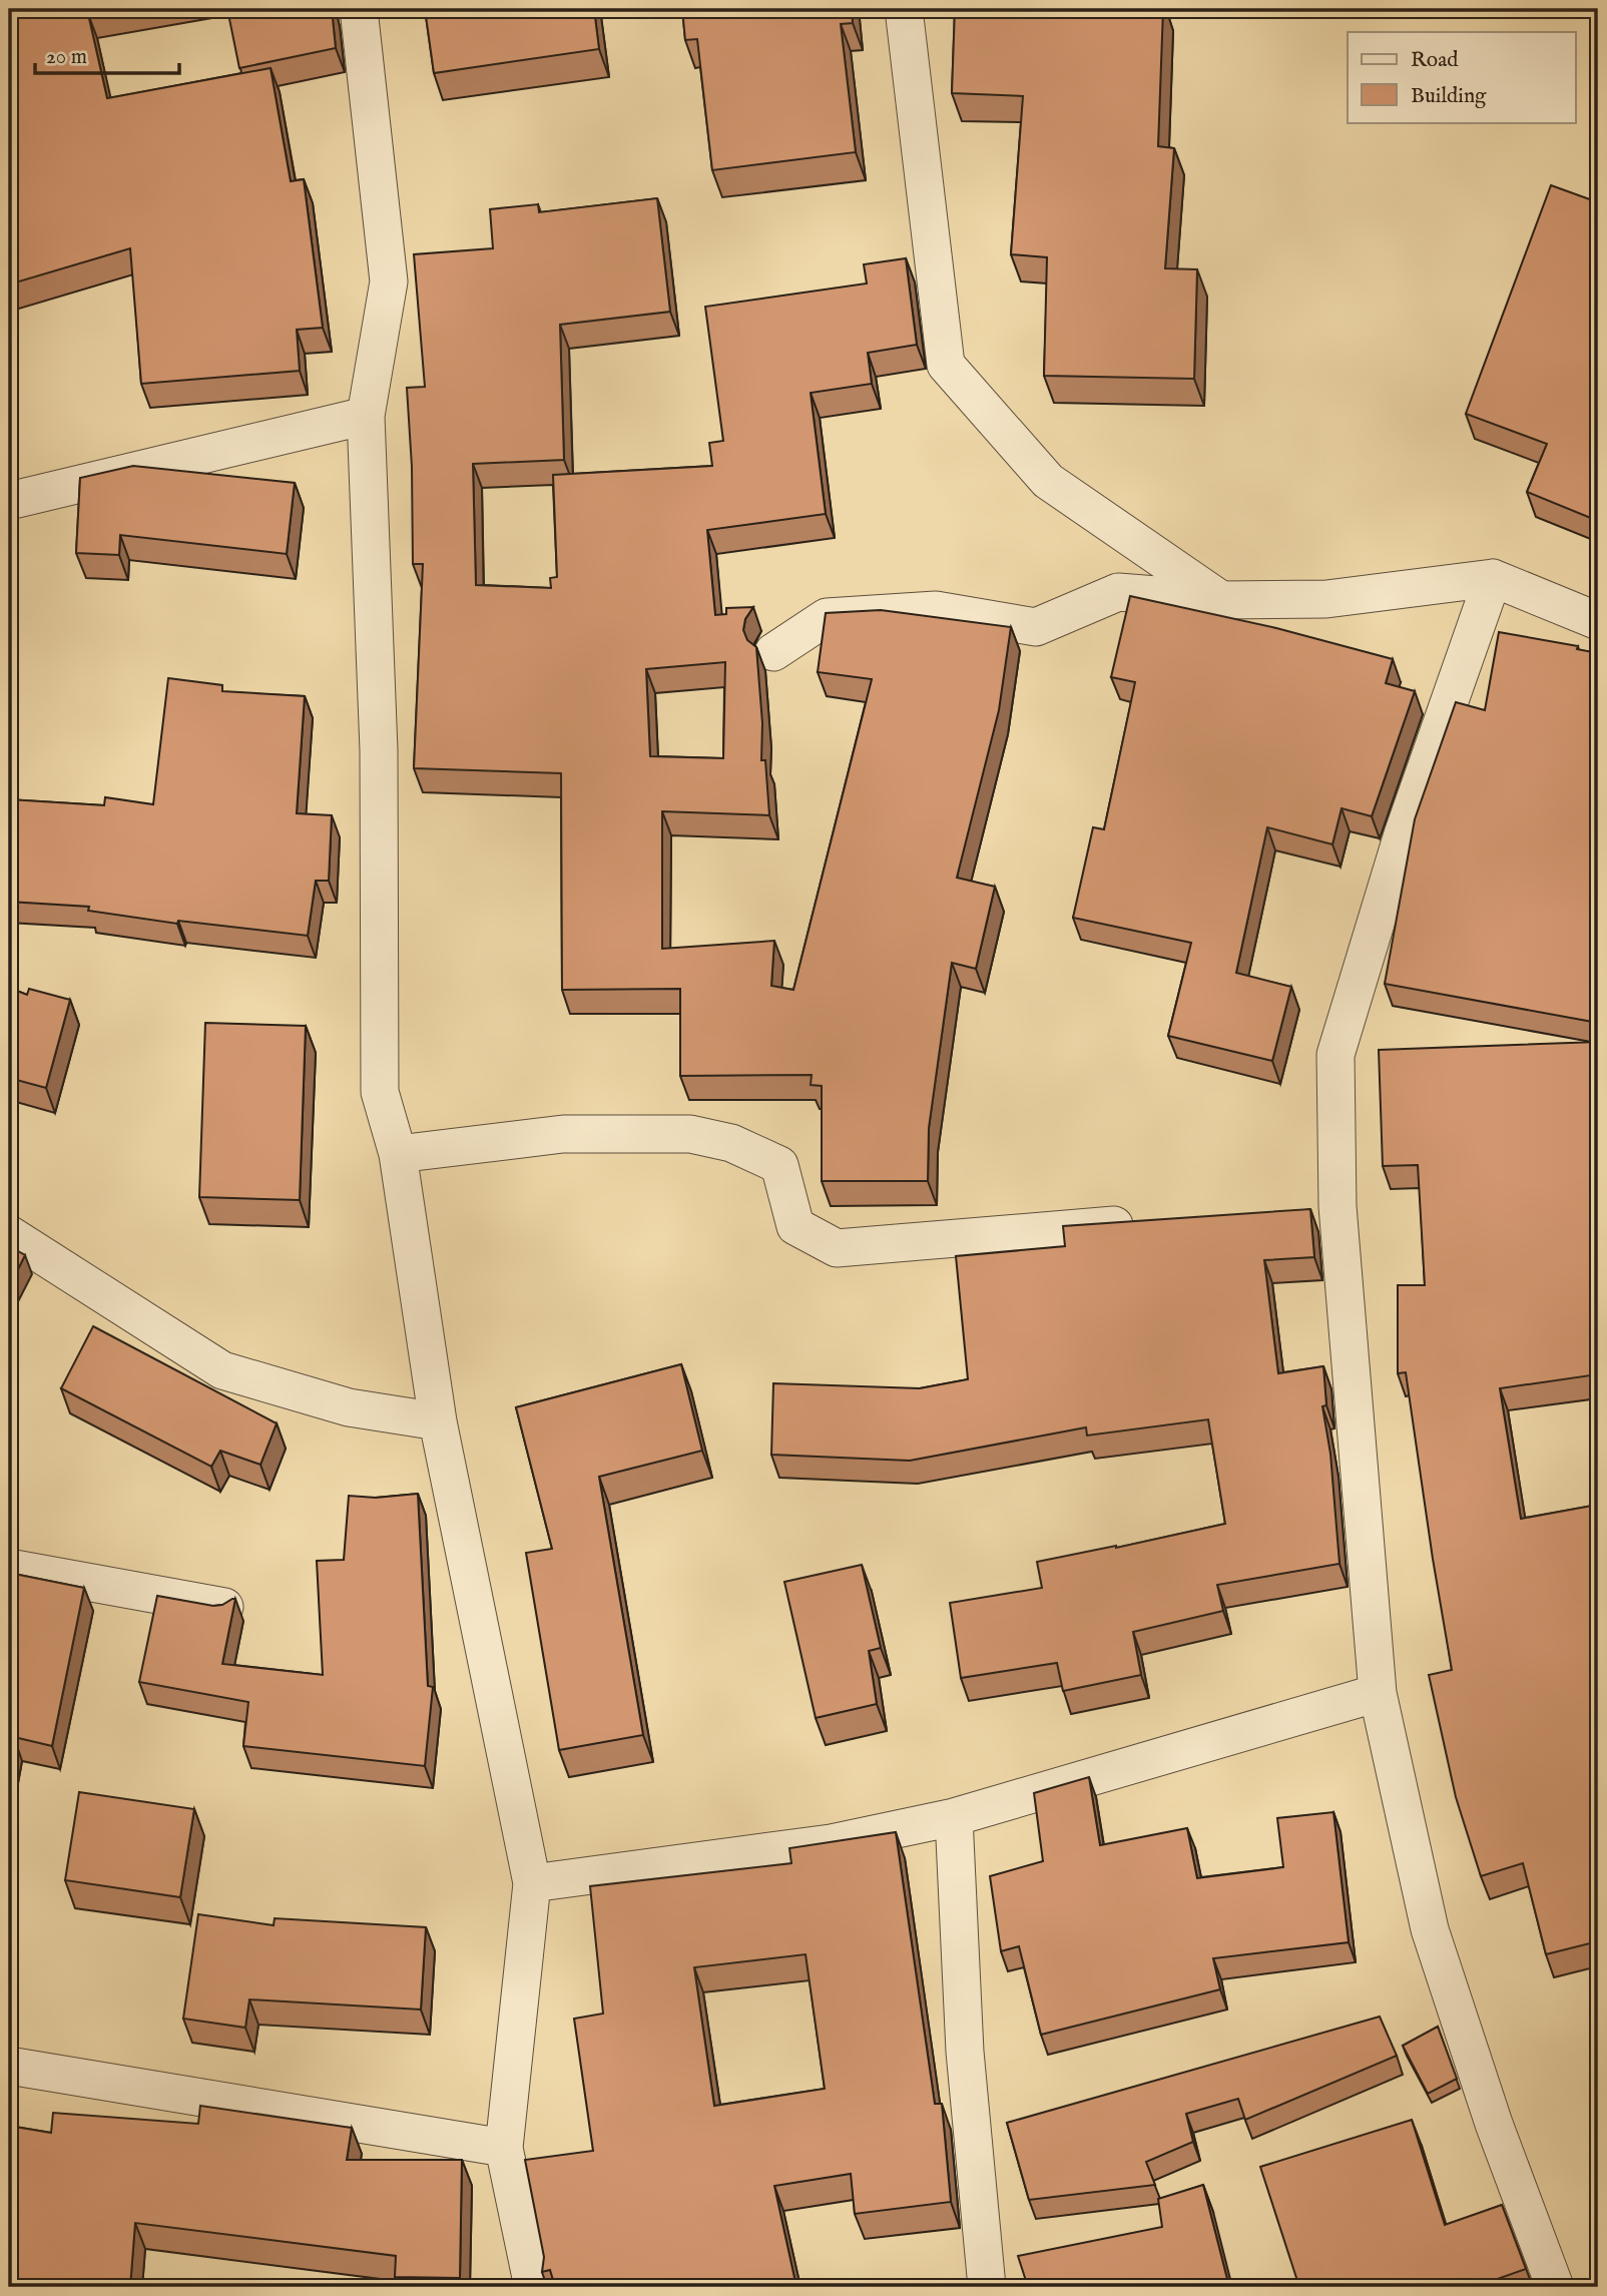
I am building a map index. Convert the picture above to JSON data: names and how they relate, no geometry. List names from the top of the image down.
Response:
{
  "legend": ["Road", "Building"],
  "scale_bar": "20 m"
}
